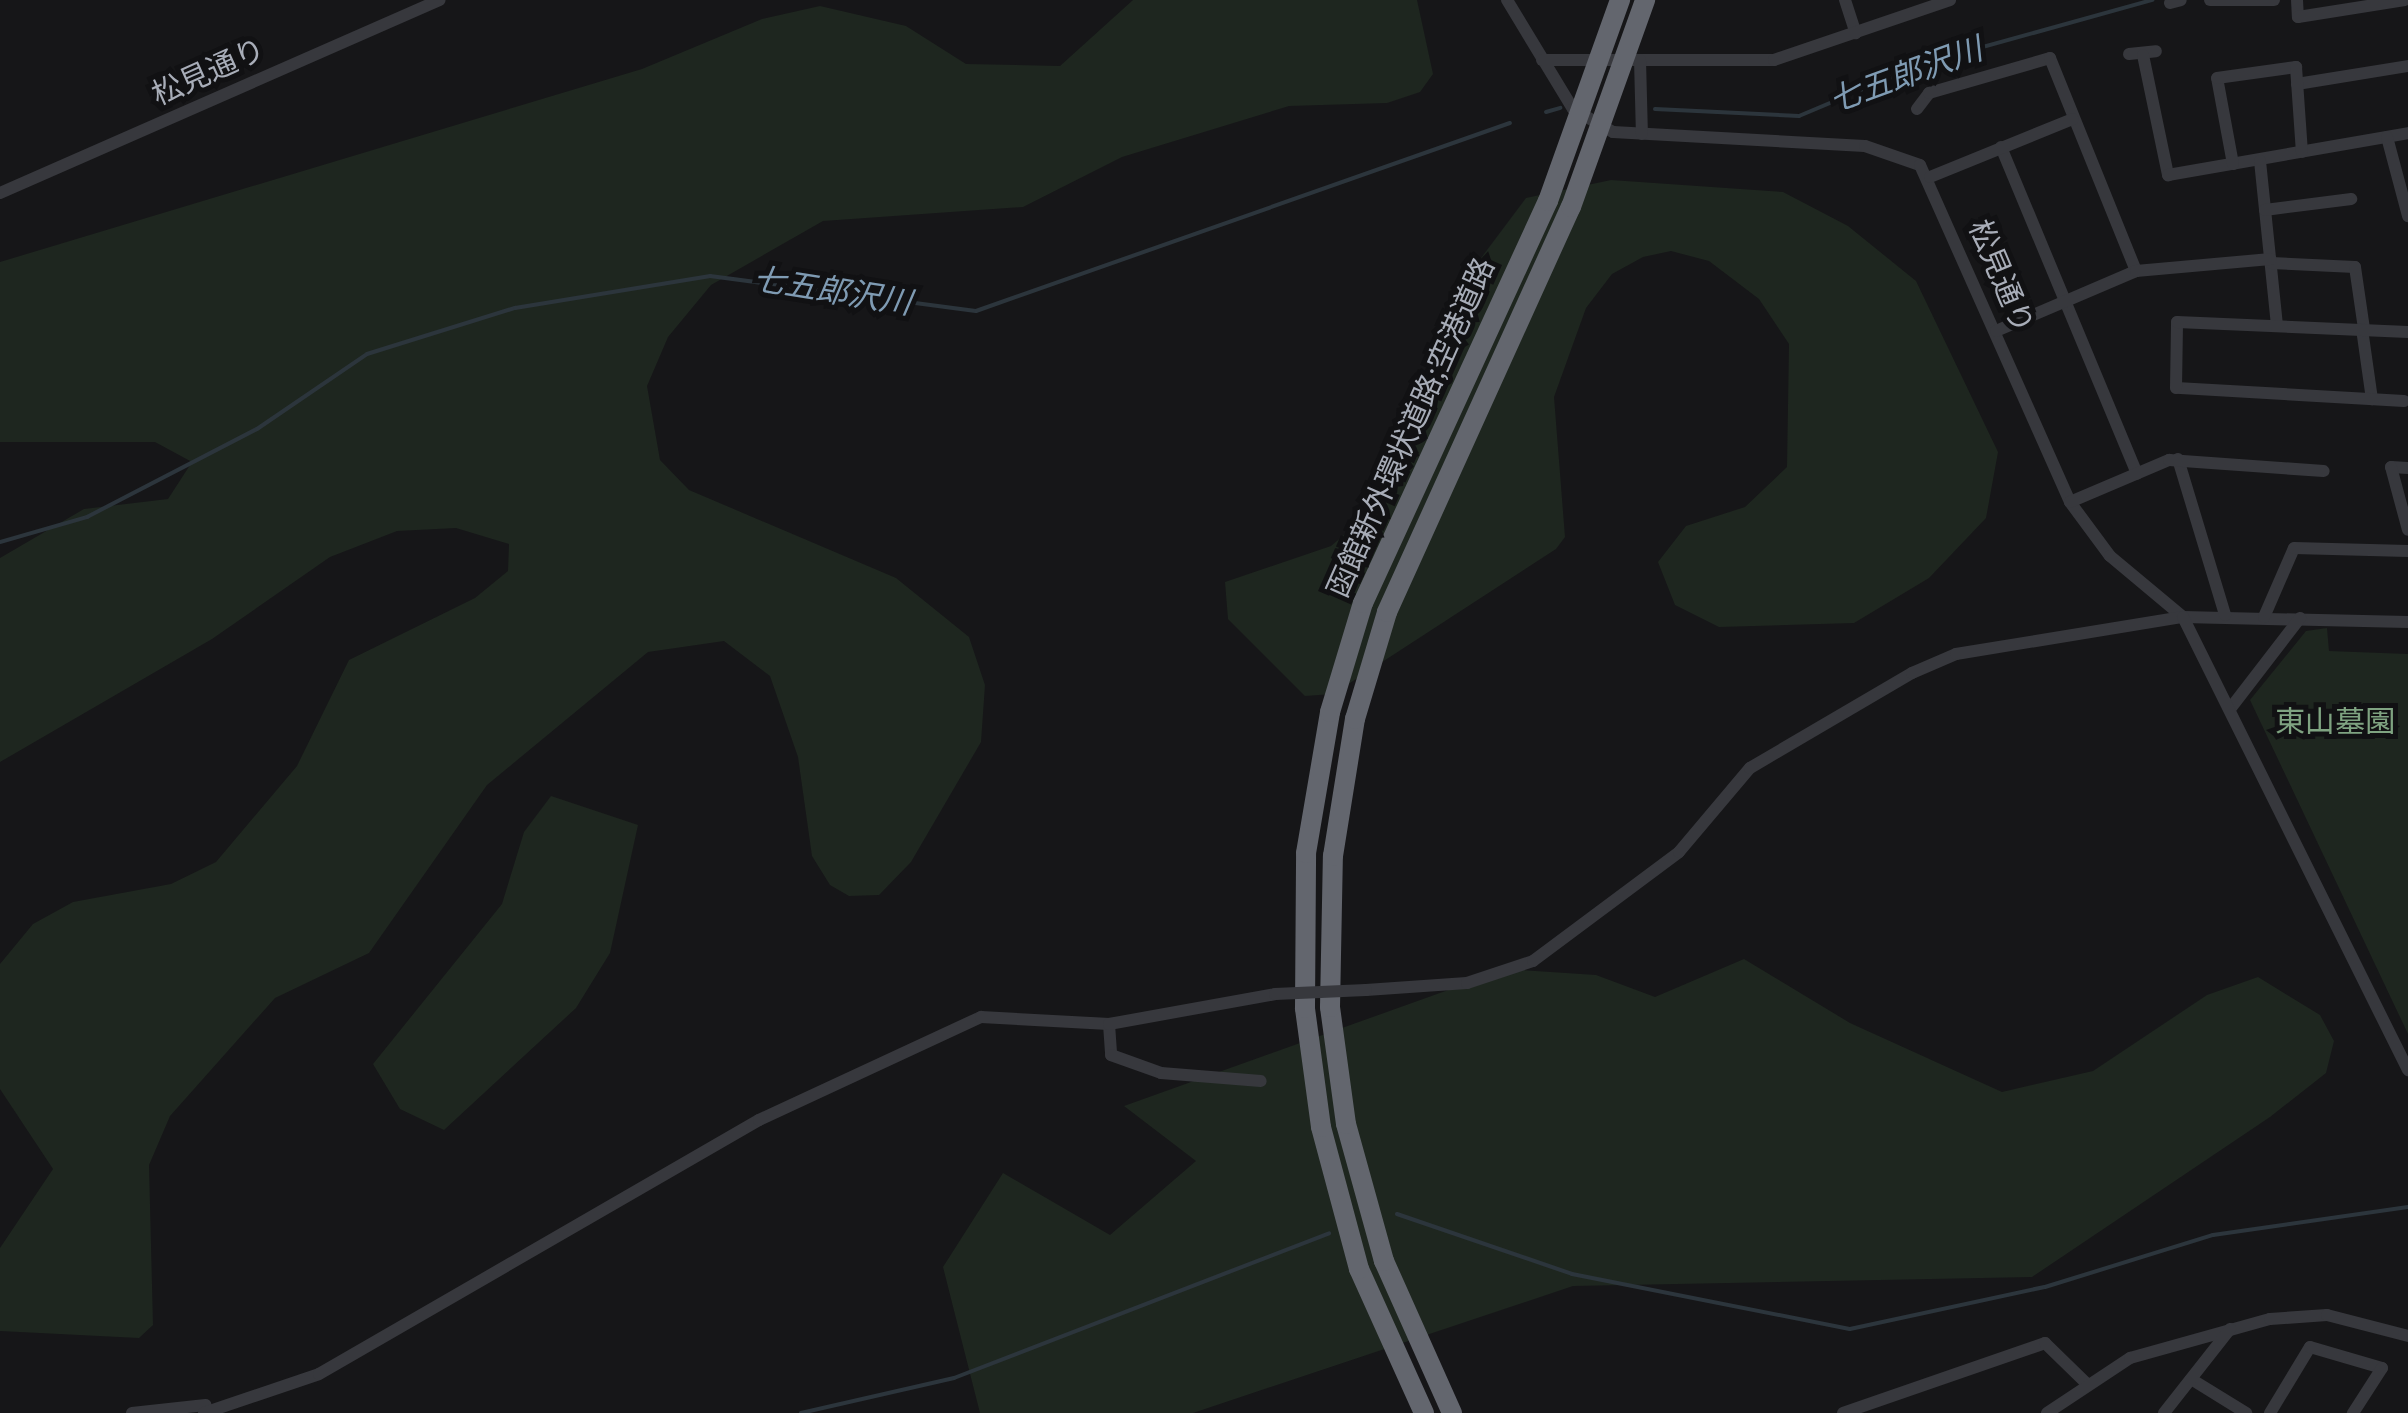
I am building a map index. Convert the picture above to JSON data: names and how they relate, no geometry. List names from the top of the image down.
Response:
{
  "streets": {
    "highway": ["函館新外環状道路;空港道路"],
    "street": ["松見通り"]
  },
  "water": ["七五郎沢川"],
  "parks": ["東山墓園"]
}
